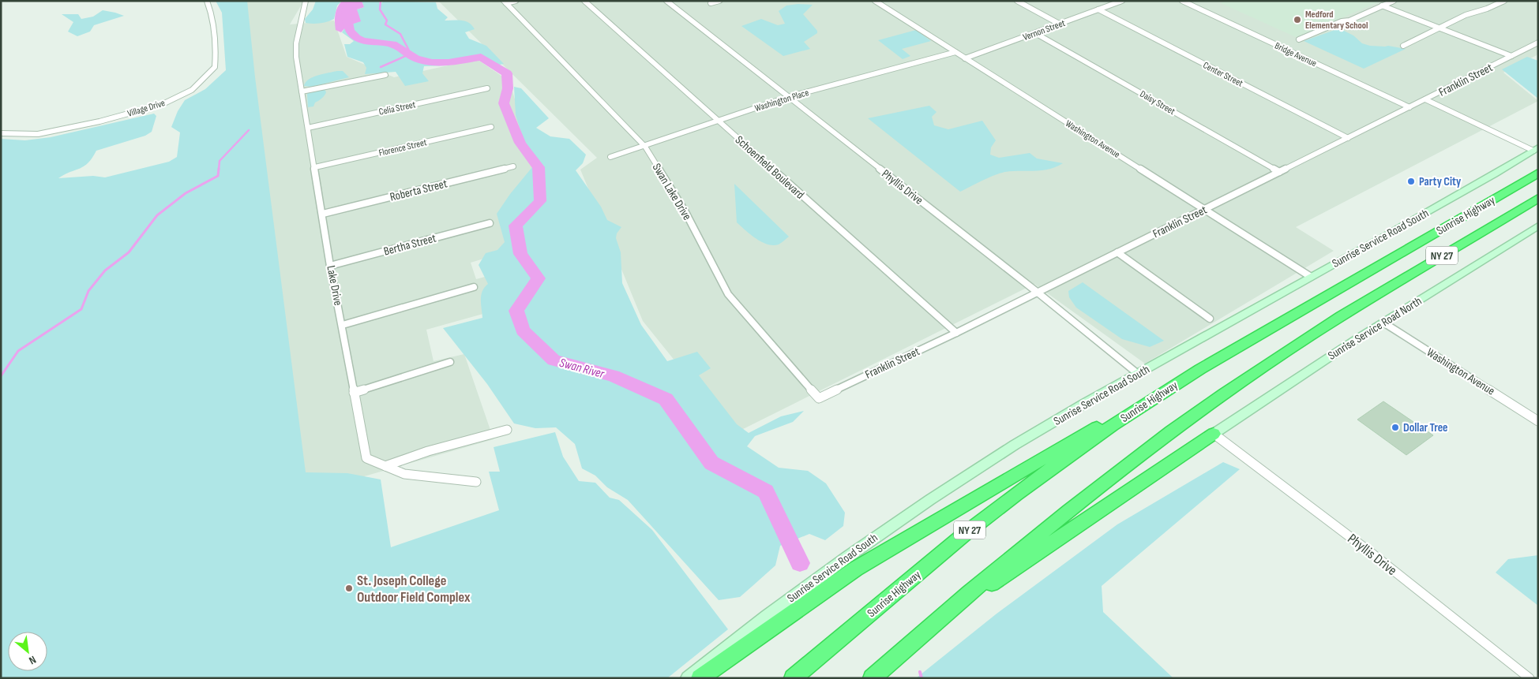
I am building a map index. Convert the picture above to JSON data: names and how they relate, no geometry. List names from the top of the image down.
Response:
{
  "streets": {
    "highway": ["Sunrise Highway", "NY 27"],
    "main road": ["Sunrise Service Road South", "Sunrise Service Road North"],
    "street": [
      "Vernon Street",
      "Bridge Avenue",
      "Center Street",
      "Franklin Street",
      "Washington Place",
      "Daisy Street",
      "Village Drive",
      "Celia Street",
      "Washington Avenue",
      "Florence Street",
      "Schoenfield Boulevard",
      "Phyllis Drive",
      "Roberta Street",
      "Swan Lake Drive",
      "Bertha Street",
      "Lake Drive"
    ]
  },
  "crossings": [
    ["Vernon Street", "Center Street"],
    ["Vernon Street", "Daisy Street"],
    ["Vernon Street", "Washington Avenue"],
    ["Bridge Avenue", "Franklin Street"],
    ["Center Street", "Franklin Street"],
    ["Franklin Street", "Daisy Street"],
    ["Franklin Street", "Washington Avenue"],
    ["Franklin Street", "Schoenfield Boulevard"],
    ["Franklin Street", "Phyllis Drive"],
    ["Franklin Street", "Swan Lake Drive"],
    ["Washington Place", "Washington Avenue"],
    ["Washington Place", "Schoenfield Boulevard"],
    ["Washington Place", "Phyllis Drive"],
    ["Washington Place", "Swan Lake Drive"],
    ["Celia Street", "Lake Drive"],
    ["Washington Avenue", "Sunrise Service Road South"],
    ["Washington Avenue", "Sunrise Service Road North"],
    ["Florence Street", "Lake Drive"],
    ["Phyllis Drive", "Sunrise Service Road South"],
    ["Phyllis Drive", "Sunrise Service Road North"],
    ["Roberta Street", "Lake Drive"],
    ["Bertha Street", "Lake Drive"]
  ],
  "water": ["Swan River"],
  "places": [
    "Medford Elementary School",
    "Party City",
    "Dollar Tree",
    "St. Joseph College Outdoor Field Complex"
  ],
  "north": "bottom right"
}
